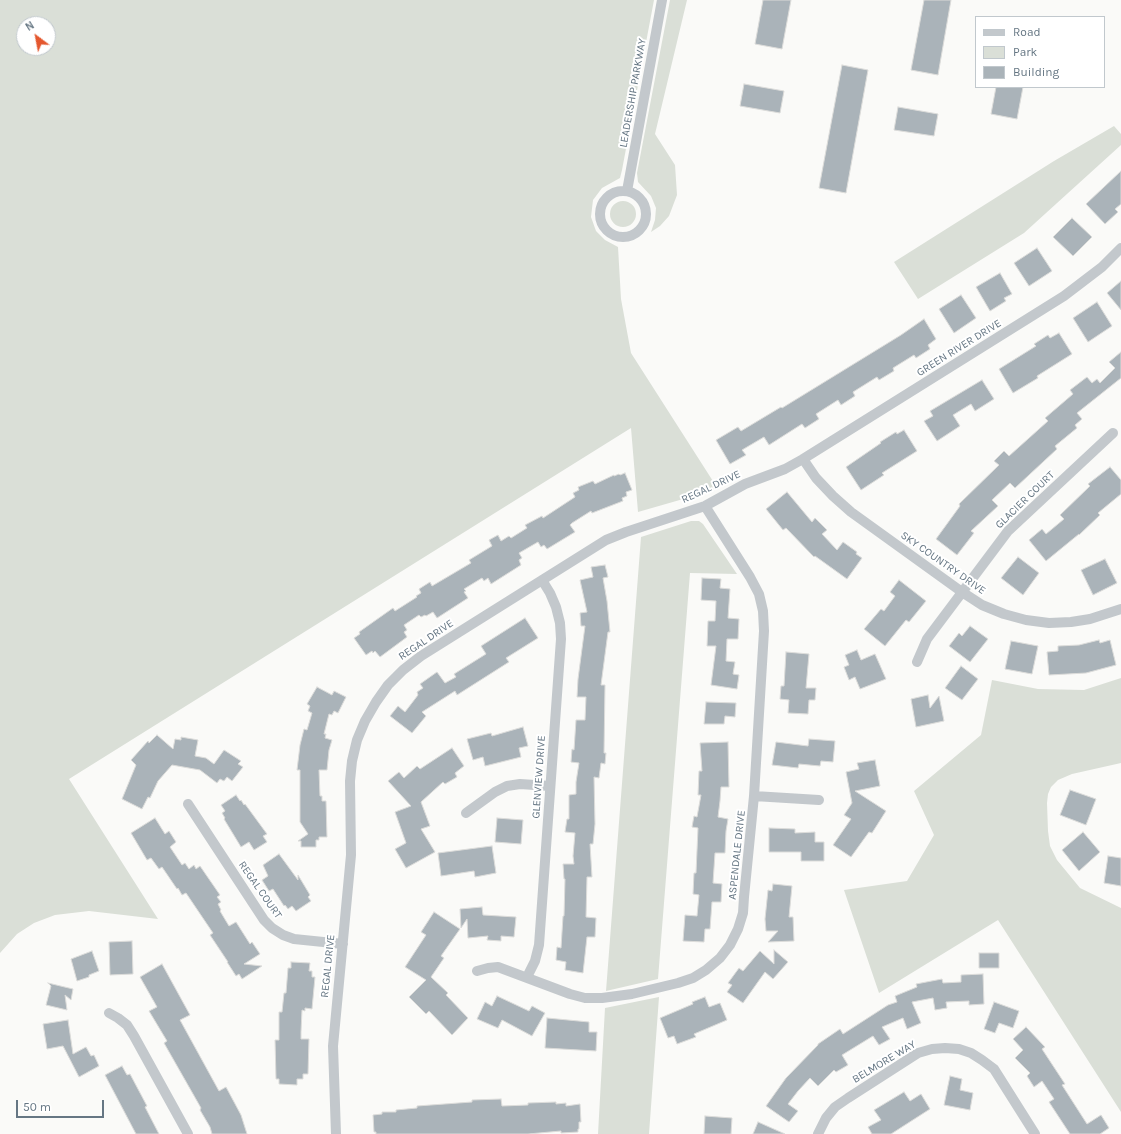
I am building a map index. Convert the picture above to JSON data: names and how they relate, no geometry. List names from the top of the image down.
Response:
{
  "streets": {
    "street": [
      "LEADERSHIP PARKWAY",
      "GREEN RIVER DRIVE",
      "REGAL DRIVE",
      "GLACIER COURT",
      "SKY COUNTRY DRIVE",
      "GLENVIEW DRIVE",
      "ASPENDALE DRIVE",
      "REGAL COURT",
      "BELMORE WAY"
    ]
  },
  "crossings": [
    ["GREEN RIVER DRIVE", "REGAL DRIVE"],
    ["GREEN RIVER DRIVE", "SKY COUNTRY DRIVE"],
    ["REGAL DRIVE", "SKY COUNTRY DRIVE"],
    ["REGAL DRIVE", "GLENVIEW DRIVE"],
    ["REGAL DRIVE", "ASPENDALE DRIVE"],
    ["REGAL DRIVE", "REGAL COURT"],
    ["GLACIER COURT", "SKY COUNTRY DRIVE"],
    ["GLENVIEW DRIVE", "ASPENDALE DRIVE"]
  ],
  "legend": ["Road", "Park", "Building"],
  "scale_bar": "50 m",
  "north": "top left"
}
